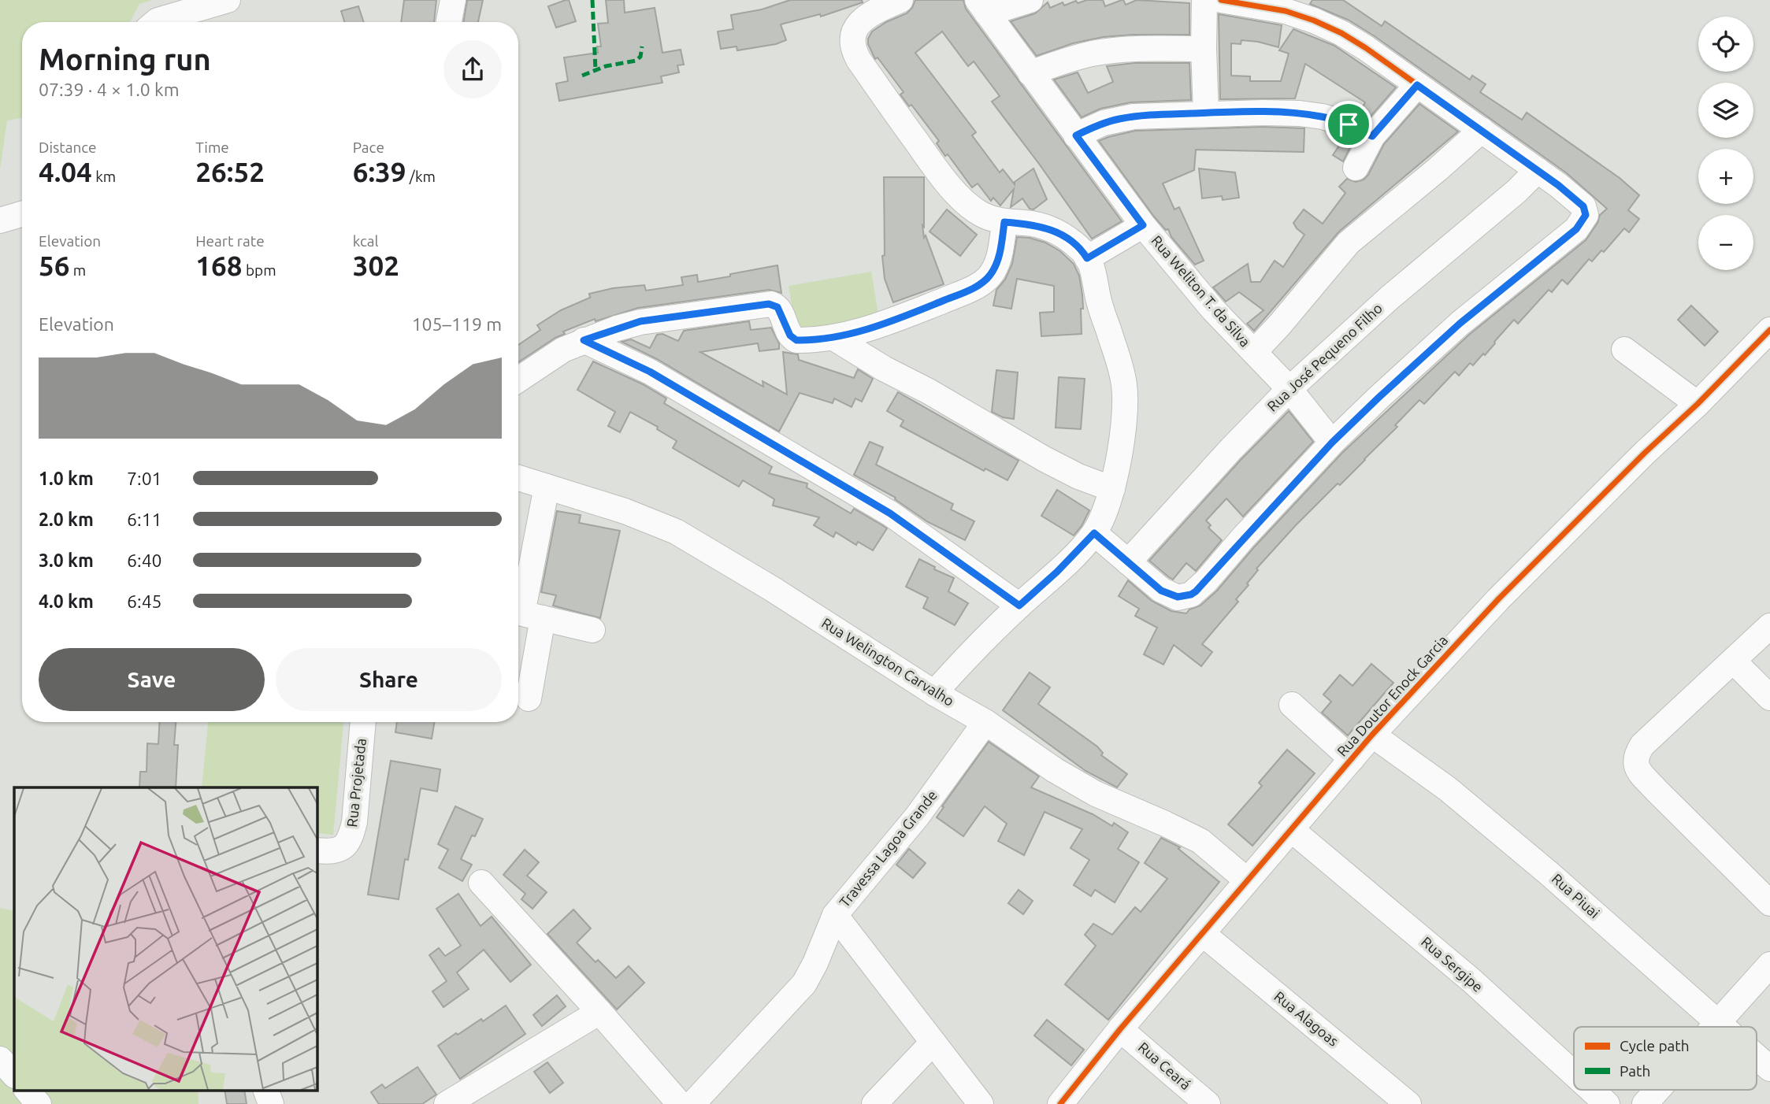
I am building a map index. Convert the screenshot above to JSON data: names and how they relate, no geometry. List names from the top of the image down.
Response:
{
  "streets": {
    "street": [
      "Rua Weliton T. da Silva",
      "Rua José Pequeno Filho",
      "Rua Welington Carvalho",
      "Rua Doutor Enock Garcia",
      "Rua Projetada",
      "Travessa Lagoa Grande",
      "Rua Piuai",
      "Rua Sergipe",
      "Rua Alagoas",
      "Rua Ceará"
    ]
  },
  "crossings": [
    ["Rua Weliton T. da Silva", "Rua José Pequeno Filho"],
    ["Rua Welington Carvalho", "Rua Doutor Enock Garcia"],
    ["Rua Welington Carvalho", "Travessa Lagoa Grande"],
    ["Rua Doutor Enock Garcia", "Rua Piuai"],
    ["Rua Doutor Enock Garcia", "Rua Sergipe"],
    ["Rua Doutor Enock Garcia", "Rua Alagoas"],
    ["Rua Doutor Enock Garcia", "Rua Ceará"]
  ],
  "legend": ["Cycle path", "Path"],
  "page": {
    "map_buttons": ["+", "−"],
    "heading": ["Morning run", "07:39 · 4 × 1.0 km"],
    "stats": [
      ["Distance", "4.04 km"],
      ["Time", "26:52"],
      ["Pace", "6:39 /km"],
      ["Elevation", "56 m"],
      ["Heart rate", "168 bpm"],
      ["kcal", "302"]
    ],
    "chart": ["Elevation", "105–119 m"],
    "list": [
      {
        "name": "1.0 km",
        "note": "7:01"
      },
      {
        "name": "2.0 km",
        "note": "6:11"
      },
      {
        "name": "3.0 km",
        "note": "6:40"
      },
      {
        "name": "4.0 km",
        "note": "6:45"
      }
    ],
    "buttons": ["Save", "Share"]
  }
}
